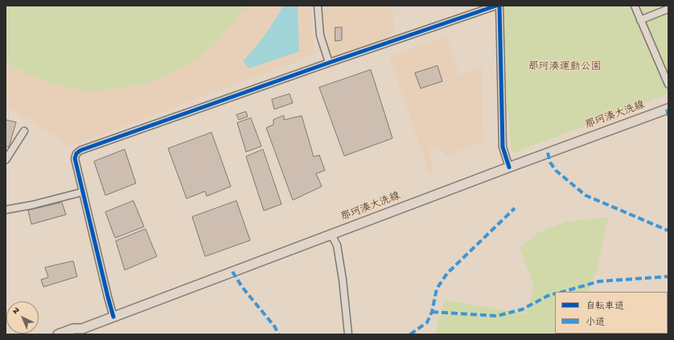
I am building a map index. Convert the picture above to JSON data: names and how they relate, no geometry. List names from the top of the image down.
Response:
{
  "streets": {
    "main road": ["那珂湊大洗線"]
  },
  "parks": ["那珂湊運動公園"],
  "legend": ["自転車道", "小道"],
  "north": "top left"
}
